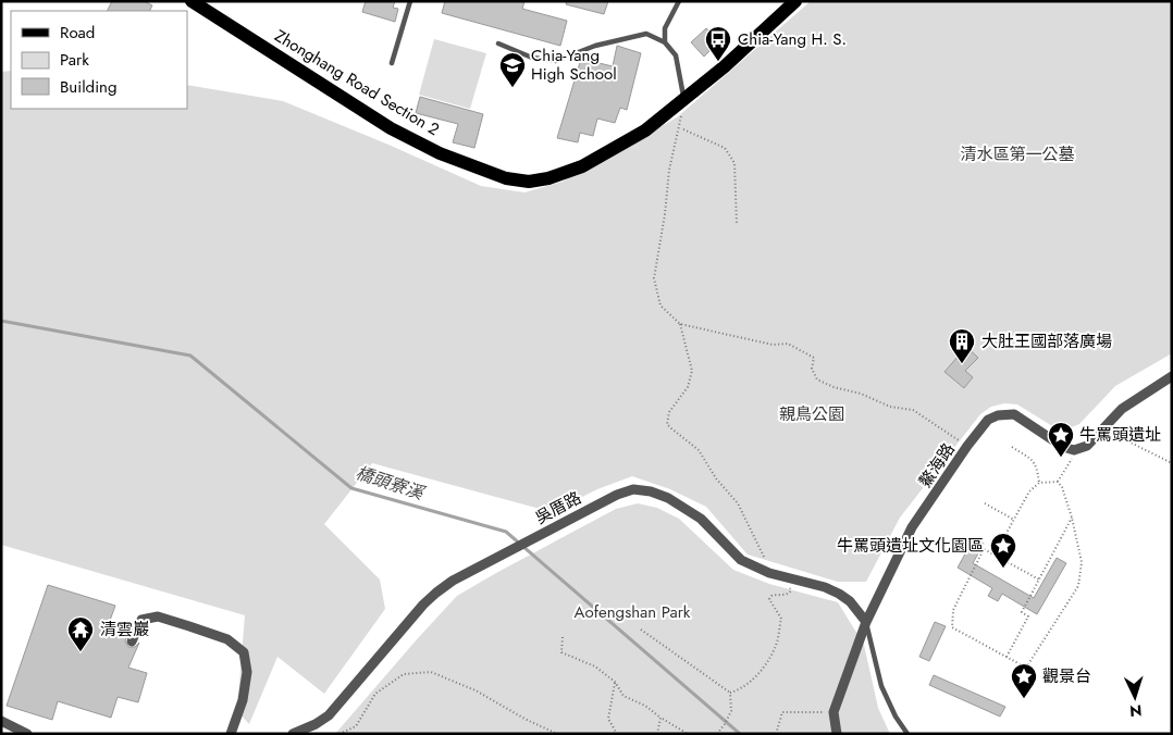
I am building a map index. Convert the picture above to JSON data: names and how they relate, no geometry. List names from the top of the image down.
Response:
{
  "streets": {
    "main road": ["Zhonghang Road Section 2"],
    "street": ["鰲海路", "吳厝路"]
  },
  "crossings": [
    ["鰲海路", "吳厝路"]
  ],
  "water": ["橋頭寮溪"],
  "parks": ["清水區第一公墓", "親鳥公園", "Aofengshan Park"],
  "places": {
    "bus stop": ["Chia-Yang H. S."],
    "school or university": ["Chia-Yang High School"],
    "building": ["大肚王國部落廣場"],
    "place": ["牛罵頭遺址", "牛罵頭遺址文化園區", "觀景台"],
    "temple": ["清雲巖"]
  },
  "legend": ["Road", "Park", "Building"],
  "north": "bottom"
}
